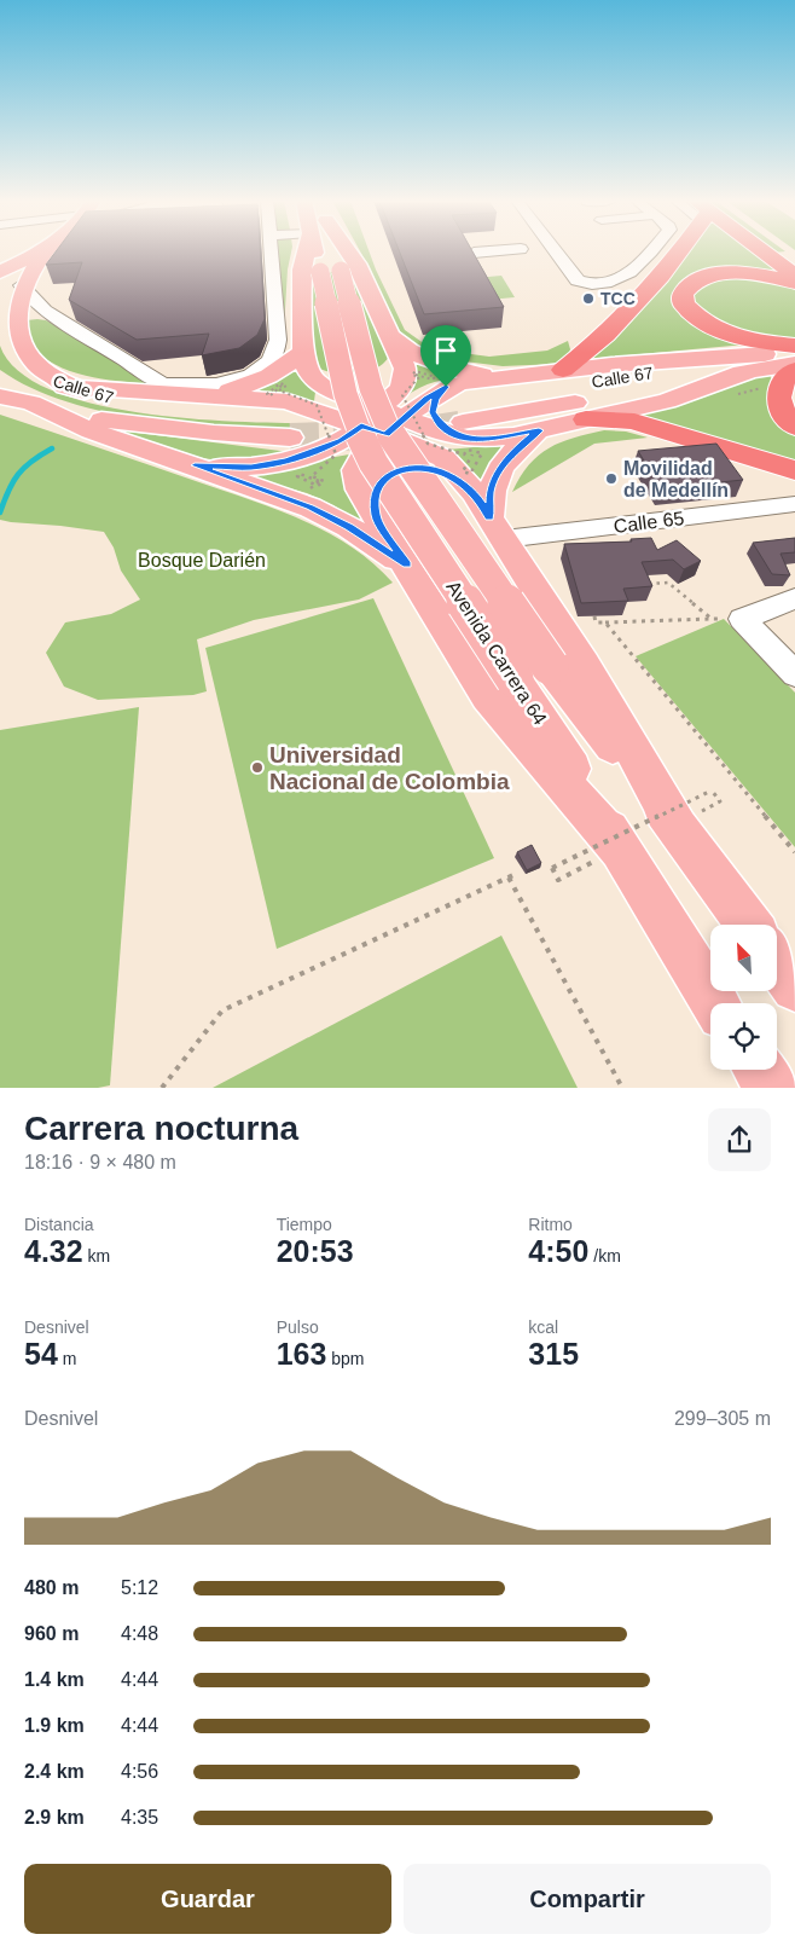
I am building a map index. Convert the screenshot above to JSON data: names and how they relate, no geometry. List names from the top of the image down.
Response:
{
  "streets": {
    "main road": ["Calle 67", "Avenida Carrera 64"],
    "street": ["Calle 65"]
  },
  "parks": ["Bosque Darién"],
  "places": ["TCC", "Movilidad de Medellín", "Universidad Nacional de Colombia"],
  "north": "top left",
  "page": {
    "heading": ["Carrera nocturna", "18:16 · 9 × 480 m"],
    "stats": [
      ["Distancia", "4.32 km"],
      ["Tiempo", "20:53"],
      ["Ritmo", "4:50 /km"],
      ["Desnivel", "54 m"],
      ["Pulso", "163 bpm"],
      ["kcal", "315"]
    ],
    "chart": ["Desnivel", "299–305 m"],
    "list": [
      {
        "name": "480 m",
        "note": "5:12"
      },
      {
        "name": "960 m",
        "note": "4:48"
      },
      {
        "name": "1.4 km",
        "note": "4:44"
      },
      {
        "name": "1.9 km",
        "note": "4:44"
      },
      {
        "name": "2.4 km",
        "note": "4:56"
      },
      {
        "name": "2.9 km",
        "note": "4:35"
      }
    ],
    "buttons": ["Guardar", "Compartir"]
  }
}
